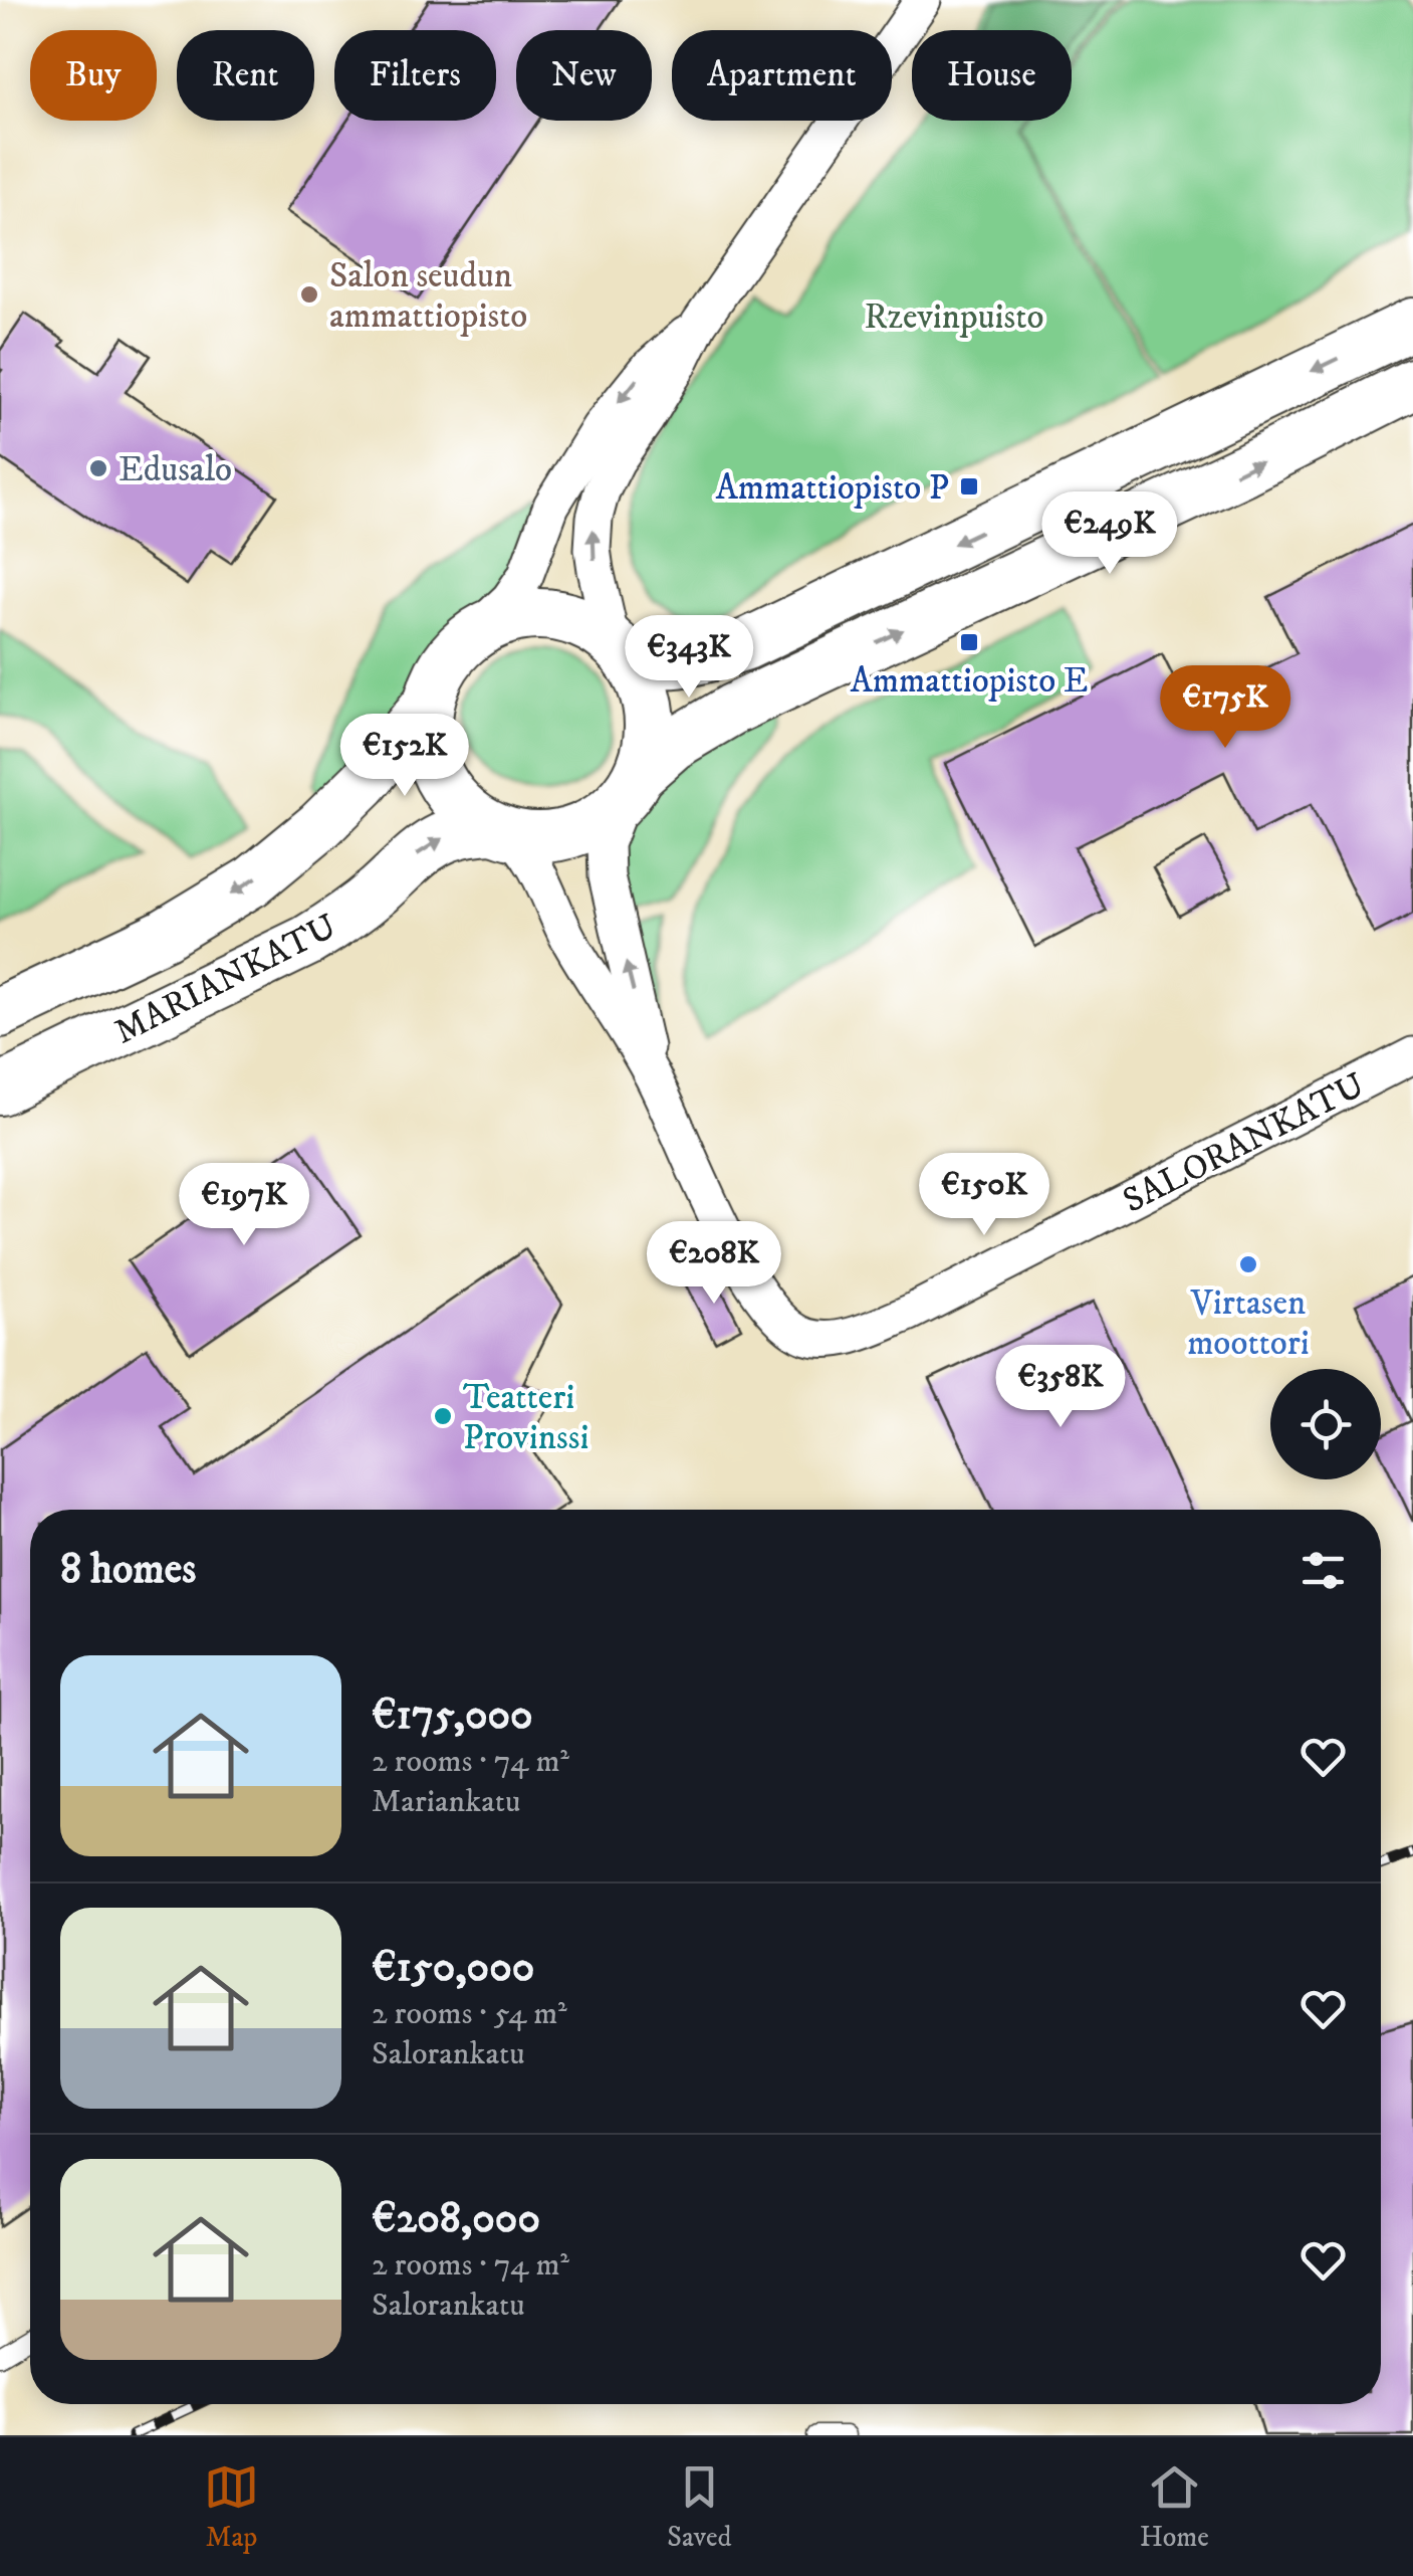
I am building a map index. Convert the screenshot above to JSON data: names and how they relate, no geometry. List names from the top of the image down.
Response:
{
  "streets": {
    "main road": ["MARIANKATU"],
    "street": ["SALORANKATU"]
  },
  "crossings": [
    ["MARIANKATU", "SALORANKATU"]
  ],
  "parks": ["Rzevinpuisto"],
  "places": {
    "other": [
      "Salon seudun ammattiopisto",
      "Edusalo",
      "Virtasen moottori",
      "Teatteri Provinssi"
    ],
    "transit": ["Ammattiopisto P", "Ammattiopisto E"]
  },
  "page": {
    "chip": [
      "Buy",
      "Rent",
      "Filters",
      "New",
      "Apartment",
      "House"
    ],
    "price": [
      "€249K",
      "€343K",
      "€175K",
      "€152K",
      "€150K",
      "€197K",
      "€208K",
      "€358K"
    ],
    "heading": "8 homes",
    "list": [
      {
        "name": "€175,000",
        "note": "2 rooms · 74 m² · Mariankatu"
      },
      {
        "name": "€150,000",
        "note": "2 rooms · 54 m² · Salorankatu"
      },
      {
        "name": "€208,000",
        "note": "2 rooms · 74 m² · Salorankatu"
      }
    ],
    "tabs": ["Map", "Saved", "Home"]
  }
}
